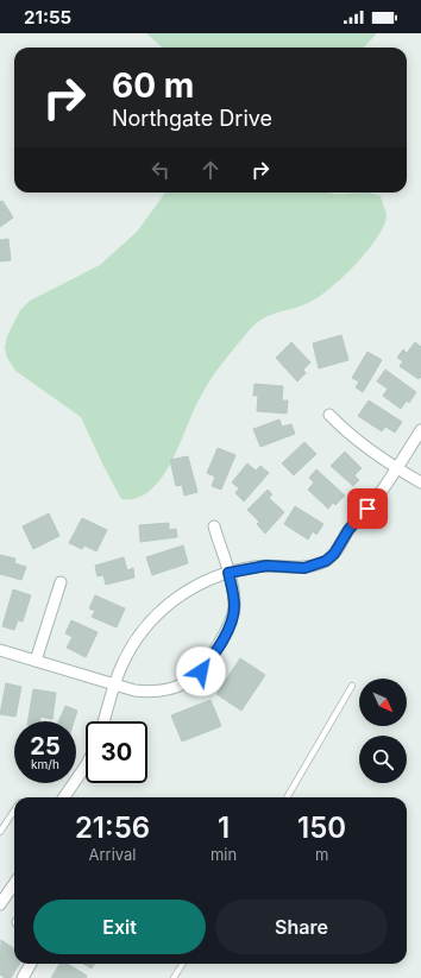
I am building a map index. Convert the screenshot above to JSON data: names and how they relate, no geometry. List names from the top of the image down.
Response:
{
  "north": "bottom right",
  "page": {
    "status": "21:55",
    "turn": ["60 m", "Northgate Drive"],
    "speed": "25 km/h",
    "limit": "30",
    "eta": [
      "21:56",
      "Arrival",
      "1",
      "min",
      "150",
      "m"
    ],
    "buttons": ["Exit", "Share"]
  }
}
